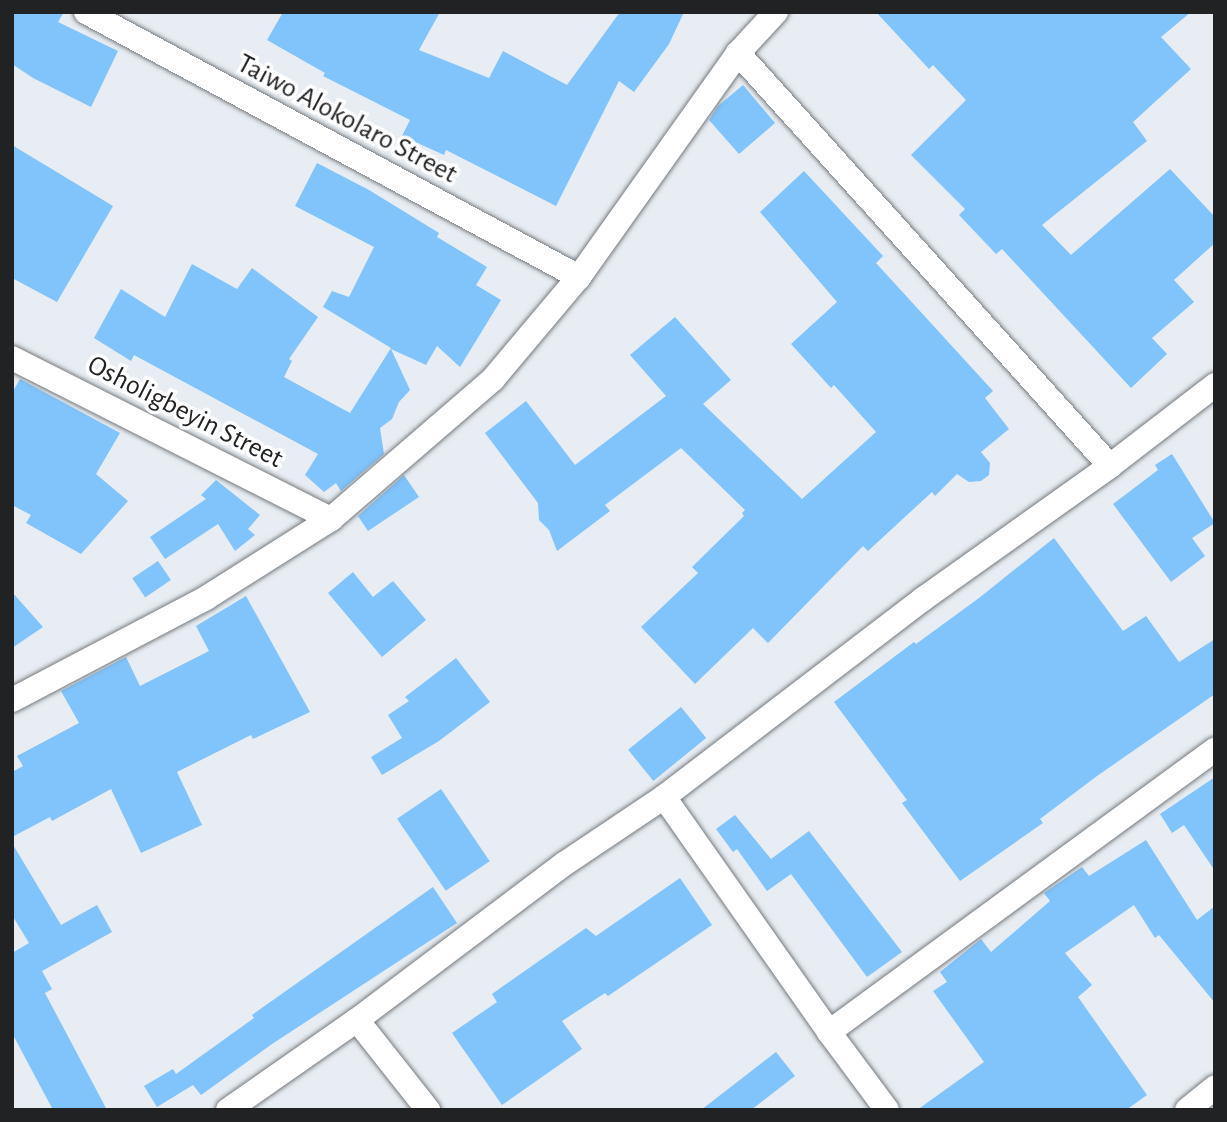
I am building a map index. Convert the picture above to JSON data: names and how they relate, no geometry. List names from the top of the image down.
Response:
{
  "streets": {
    "street": ["Taiwo Alokolaro Street", "Osholigbeyin Street"]
  }
}
